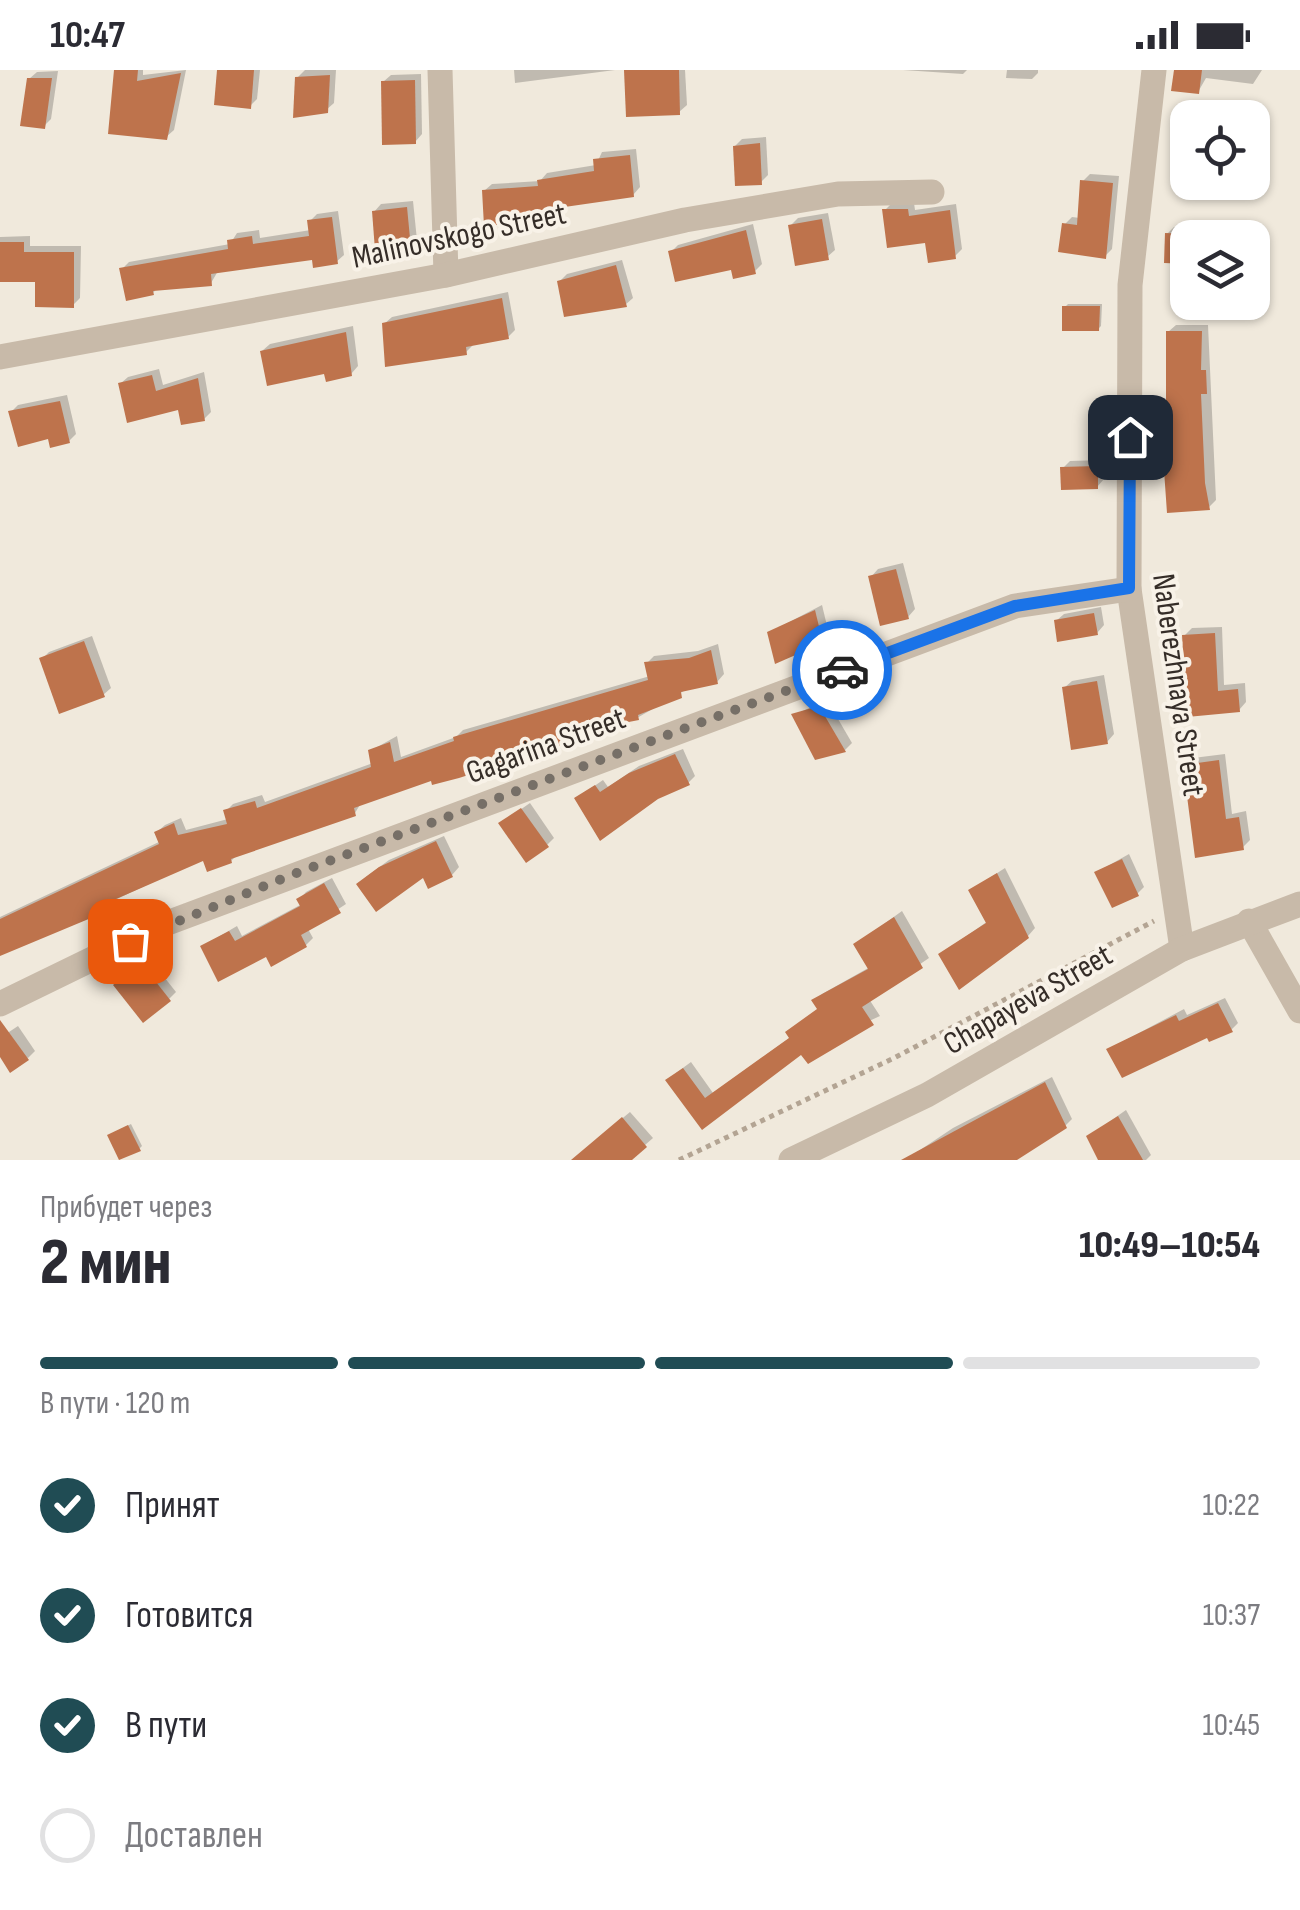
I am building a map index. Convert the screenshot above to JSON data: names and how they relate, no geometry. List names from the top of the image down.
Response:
{
  "streets": {
    "street": [
      "Malinovskogo Street",
      "Naberezhnaya Street",
      "Gagarina Street",
      "Chapayeva Street"
    ]
  },
  "crossings": [
    ["Naberezhnaya Street", "Gagarina Street"],
    ["Naberezhnaya Street", "Chapayeva Street"]
  ],
  "page": {
    "status": "10:47",
    "heading": ["2 мин", "Прибудет через", "10:49–10:54"],
    "bar": "В пути · 120 m",
    "list": [
      ["Принят", "10:22"],
      ["Готовится", "10:37"],
      ["В пути", "10:45"],
      "Доставлен"
    ]
  }
}
